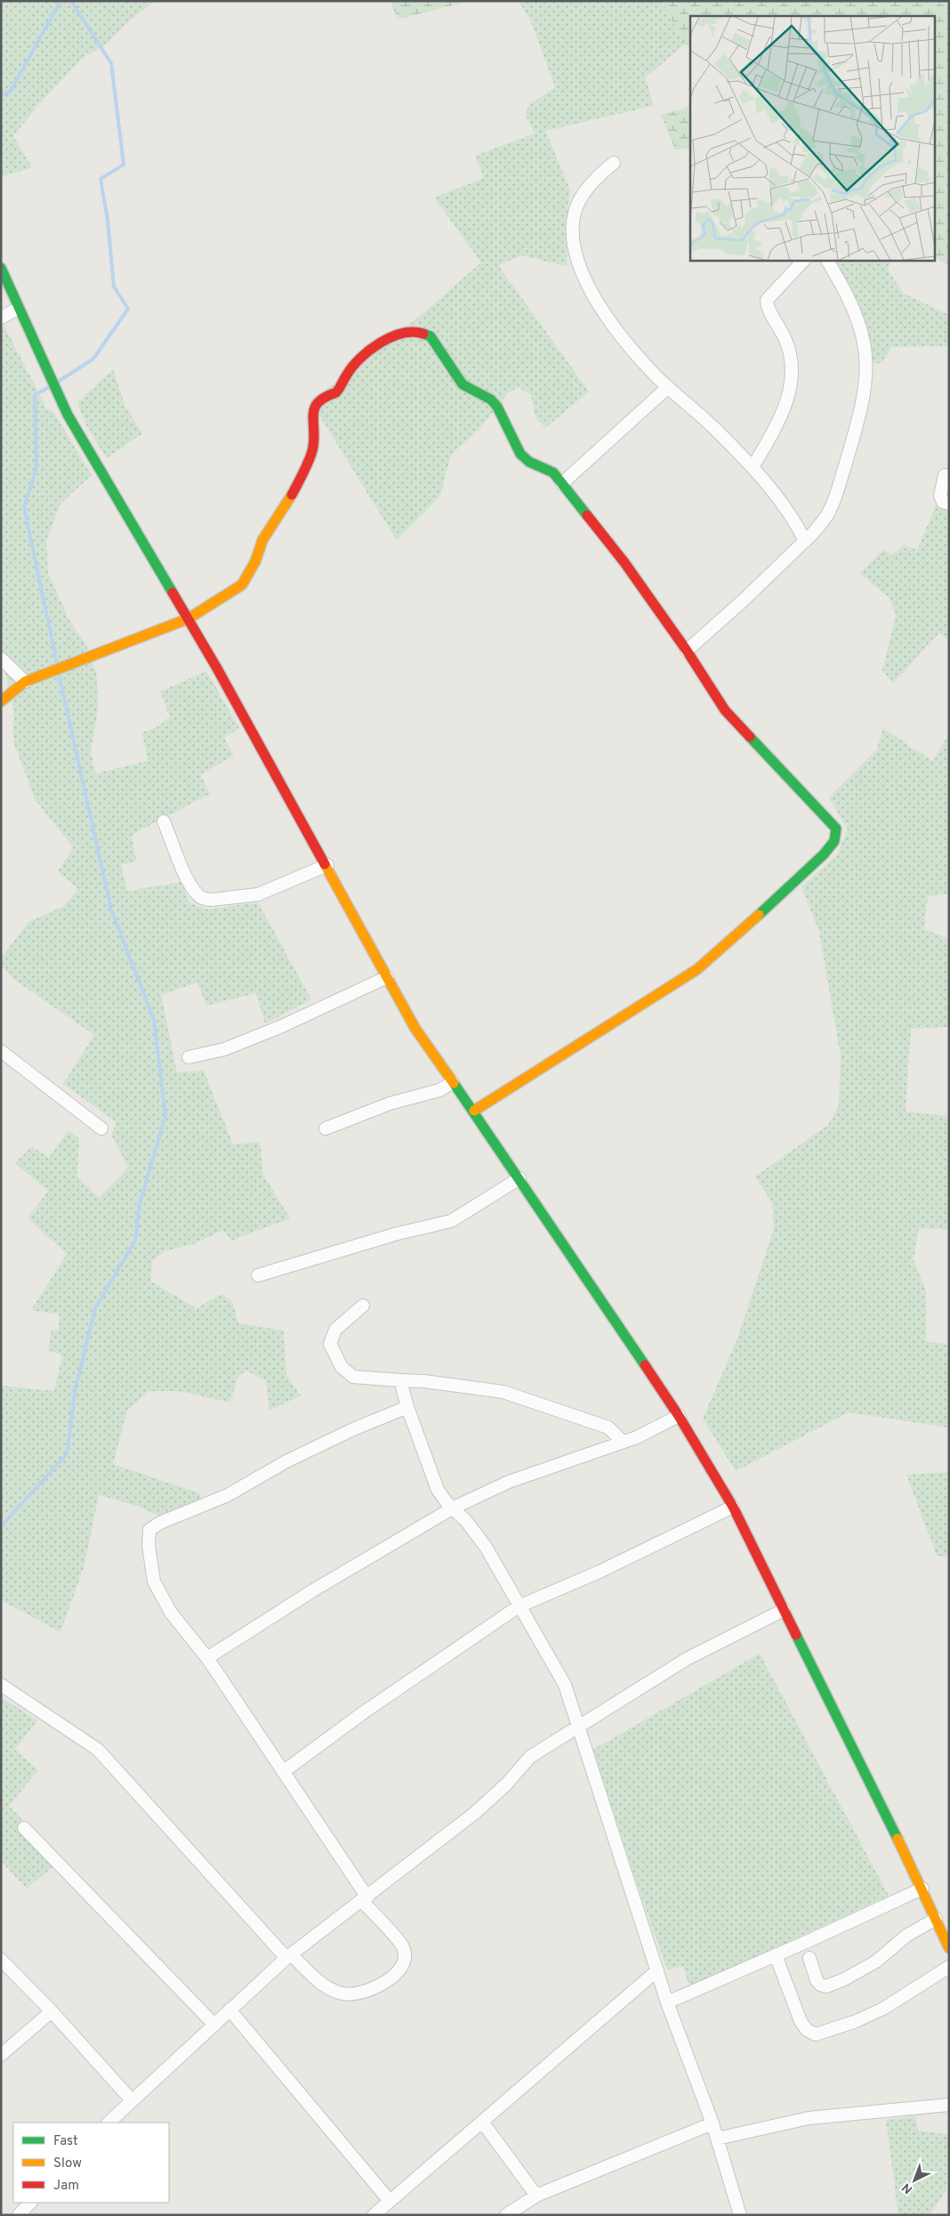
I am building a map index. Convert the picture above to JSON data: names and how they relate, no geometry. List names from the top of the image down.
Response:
{
  "legend": ["Fast", "Slow", "Jam"],
  "north": "bottom left"
}
